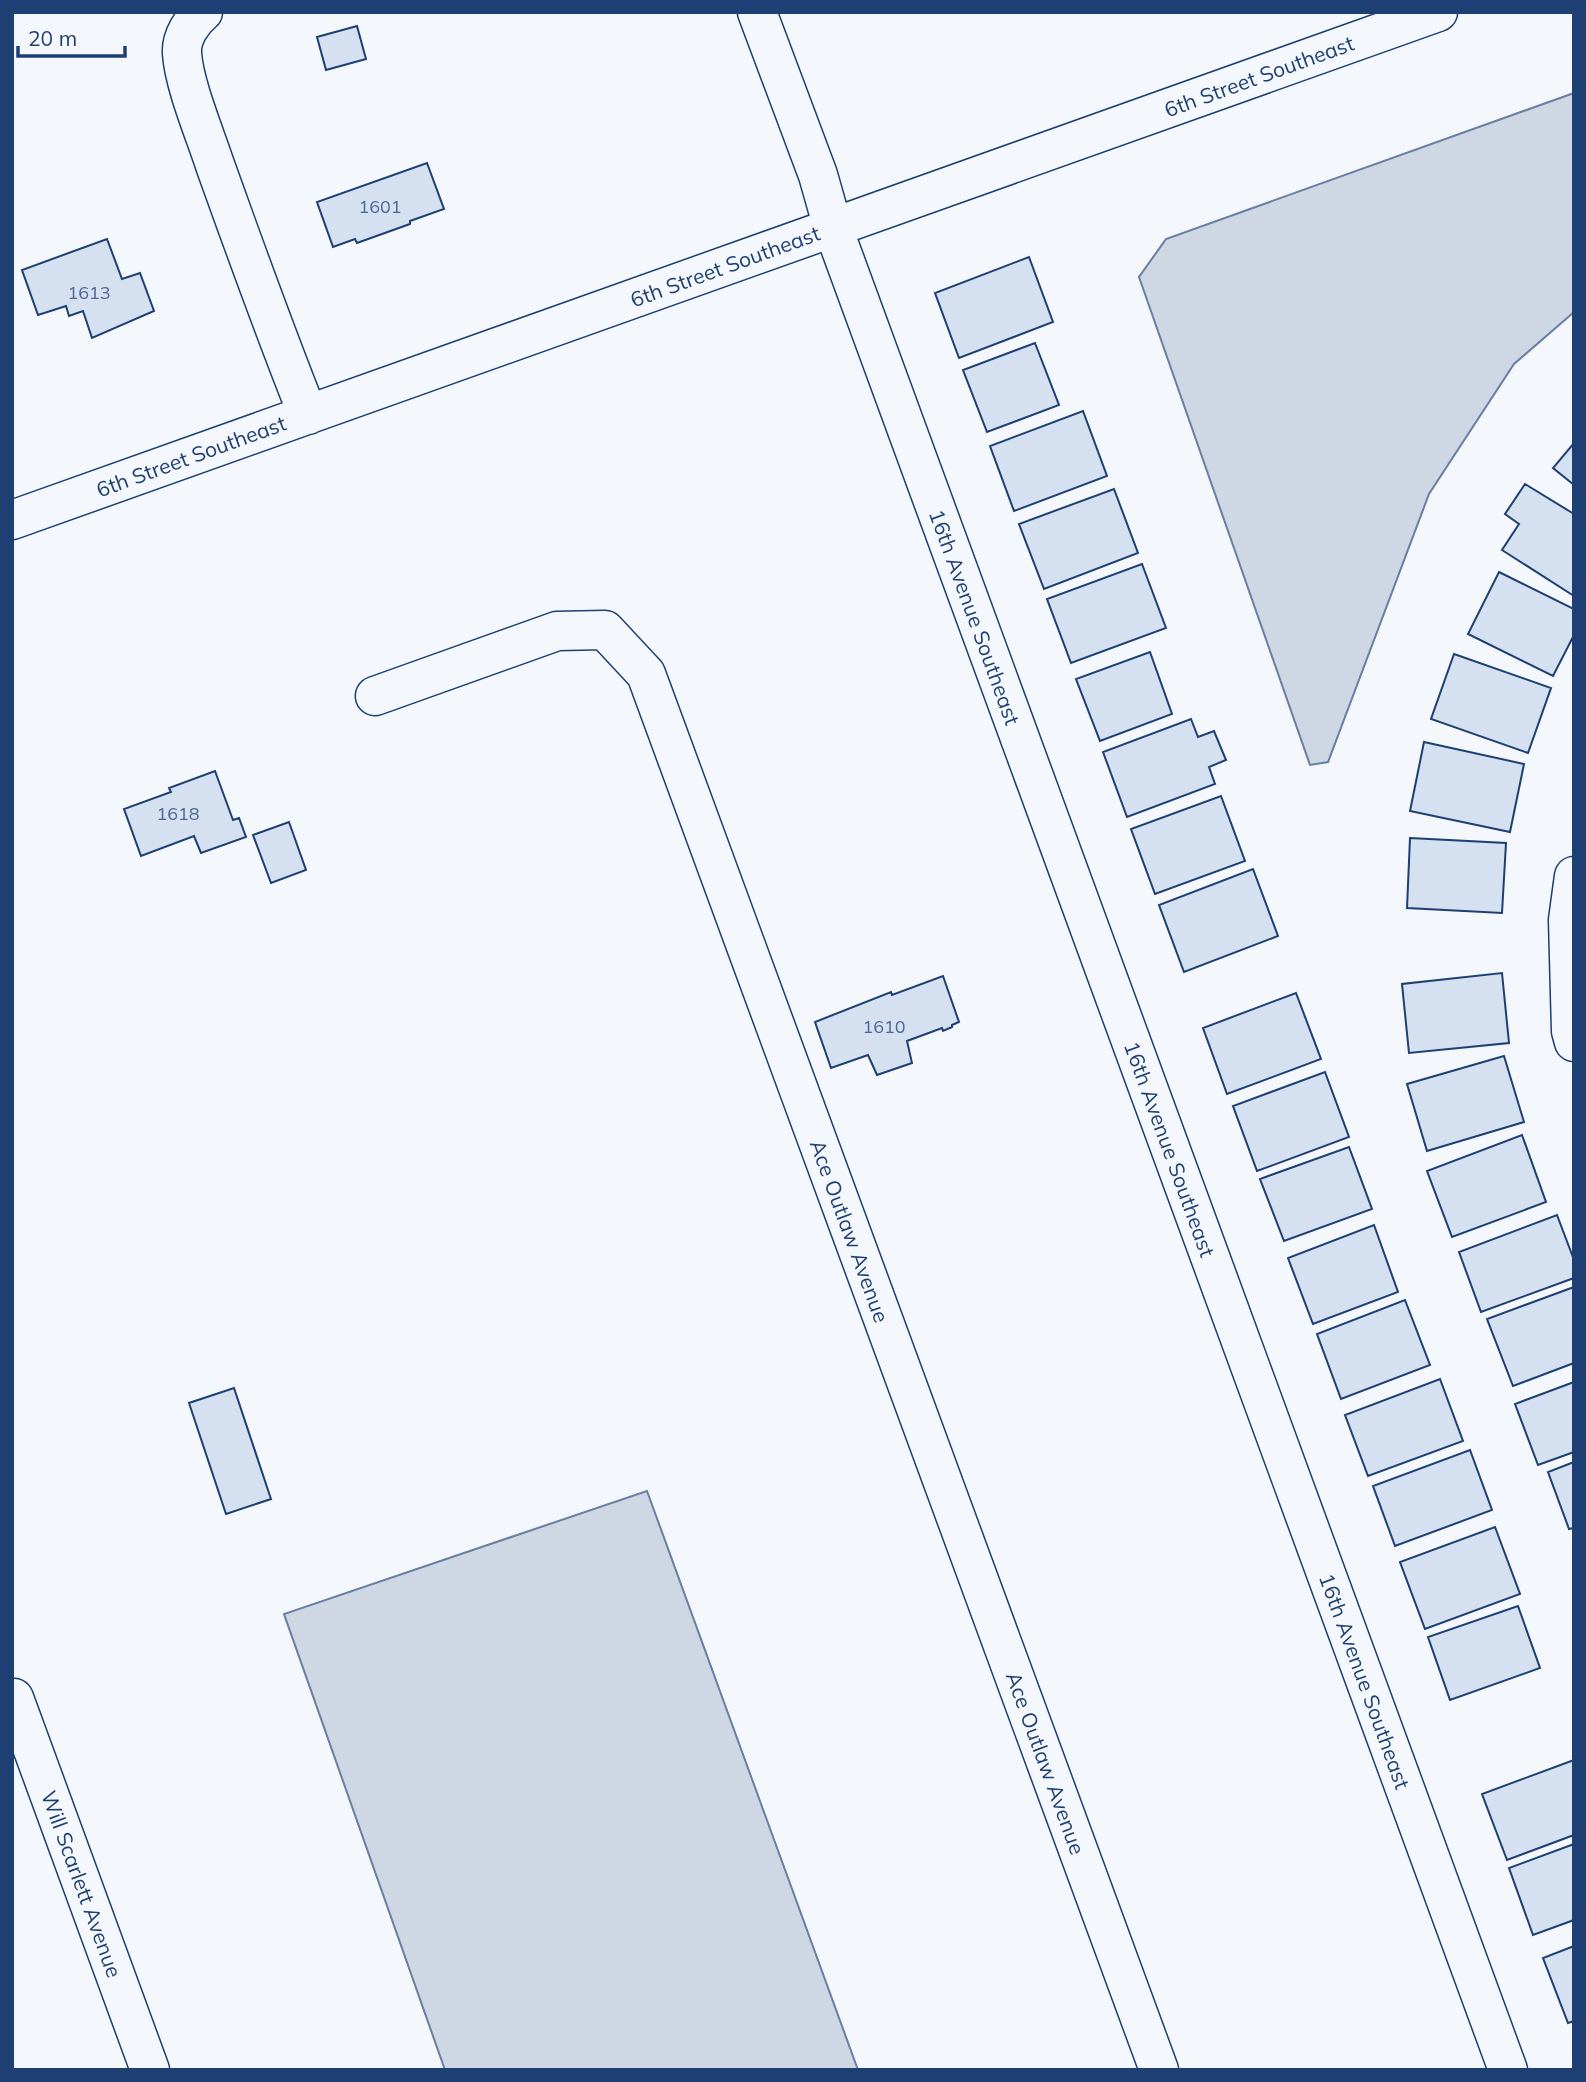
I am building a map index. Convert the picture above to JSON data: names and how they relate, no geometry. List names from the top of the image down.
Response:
{
  "streets": {
    "street": [
      "6th Street Southeast",
      "16th Avenue Southeast",
      "Ace Outlaw Avenue",
      "Will Scarlett Avenue"
    ]
  },
  "crossings": [
    ["6th Street Southeast", "16th Avenue Southeast"]
  ],
  "house_numbers": [
    "1601",
    "1613",
    "1618",
    "1610"
  ],
  "scale_bar": "20 m"
}
